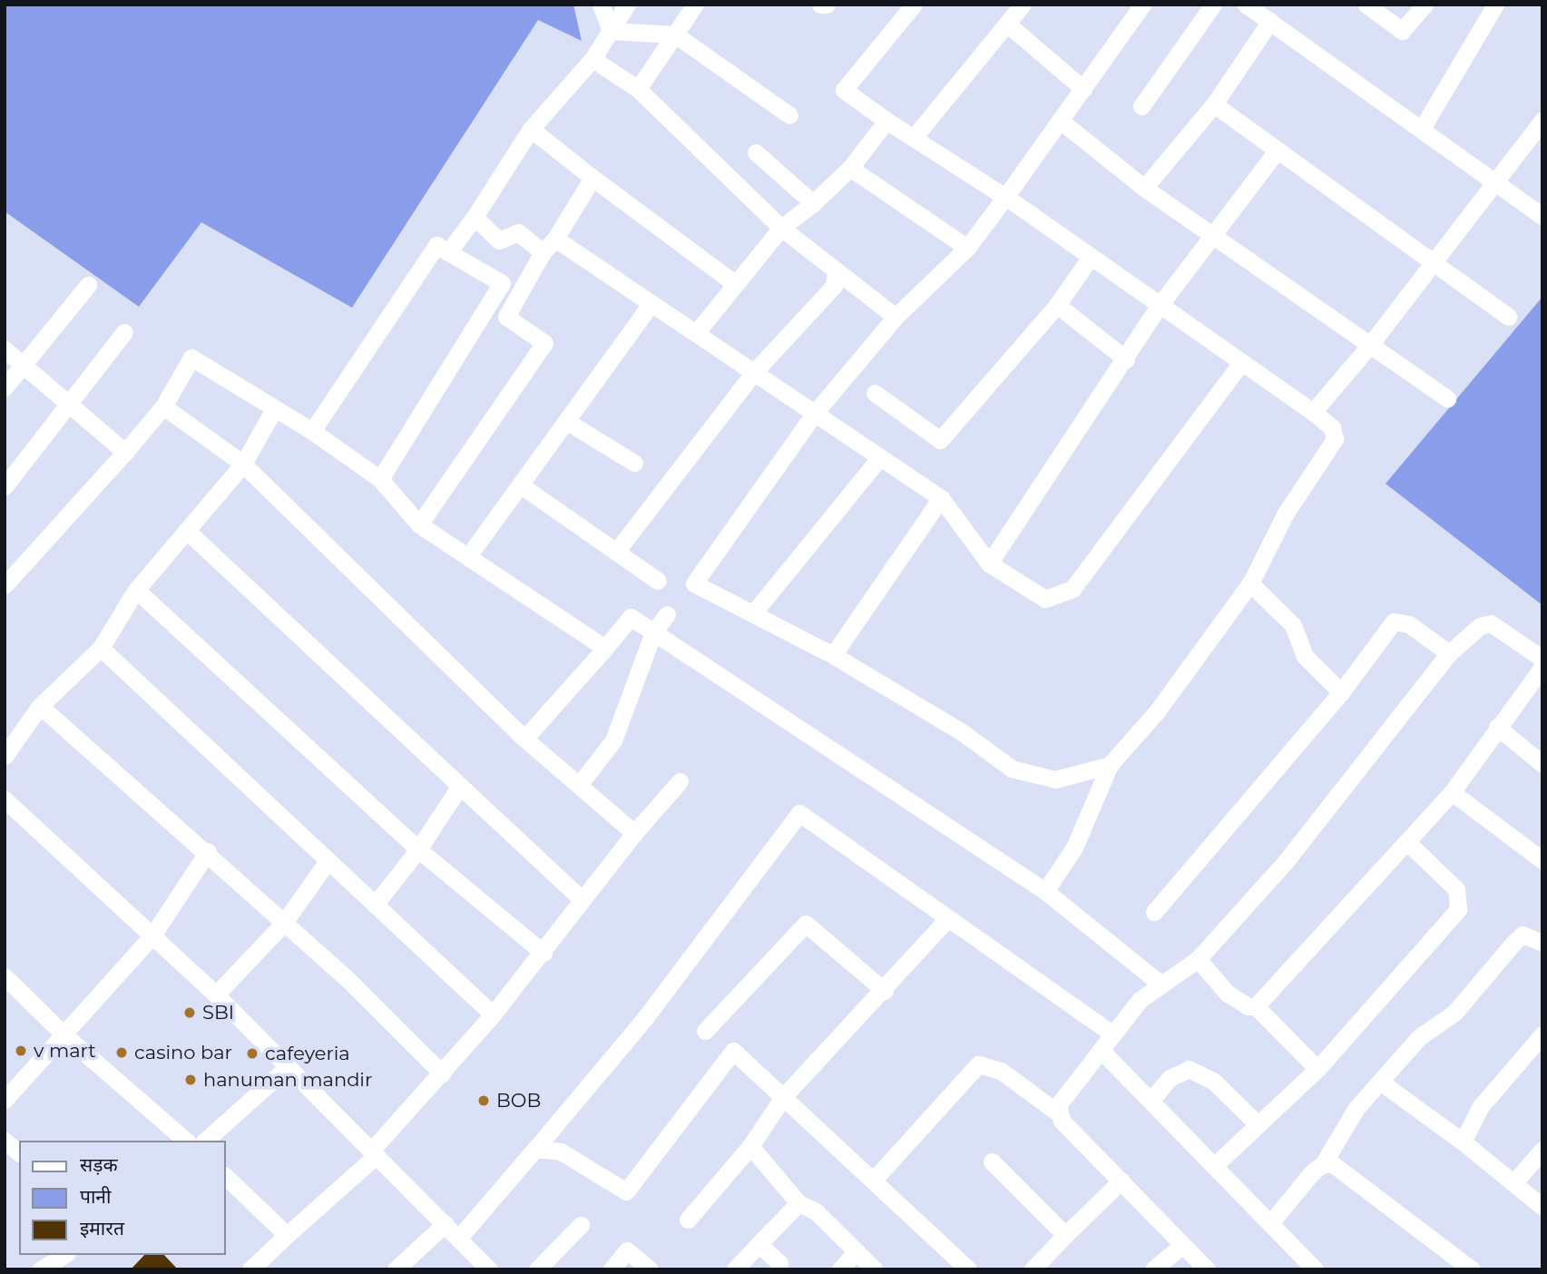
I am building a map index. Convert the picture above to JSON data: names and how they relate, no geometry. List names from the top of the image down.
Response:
{
  "places": [
    "SBI",
    "v mart",
    "casino bar",
    "cafeyeria",
    "hanuman mandir",
    "BOB"
  ],
  "legend": ["सड़क", "पानी", "इमारत"]
}
